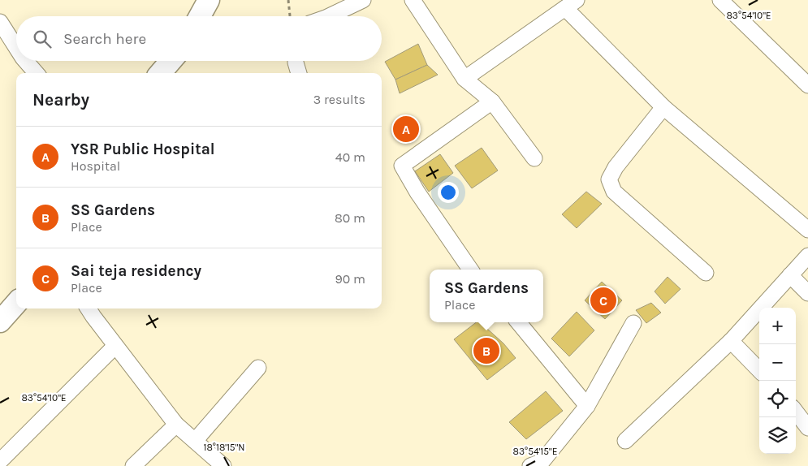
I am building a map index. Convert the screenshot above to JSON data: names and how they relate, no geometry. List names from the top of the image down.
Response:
{
  "page": {
    "search": "Search here",
    "heading": ["Nearby", "3 results"],
    "pins": ["A", "C", "B"],
    "list": [
      {
        "mark": "A",
        "name": "YSR Public Hospital",
        "note": "Hospital",
        "value": "40 m"
      },
      {
        "mark": "B",
        "name": "SS Gardens",
        "note": "Place",
        "value": "80 m"
      },
      {
        "mark": "C",
        "name": "Sai teja residency",
        "note": "Place",
        "value": "90 m"
      }
    ],
    "popup": ["SS Gardens", "Place"],
    "map_buttons": ["+", "−"]
  },
  "coordinates": ["83°54'10\"E", "18°18'15\"N", "83°54'15\"E"]
}
